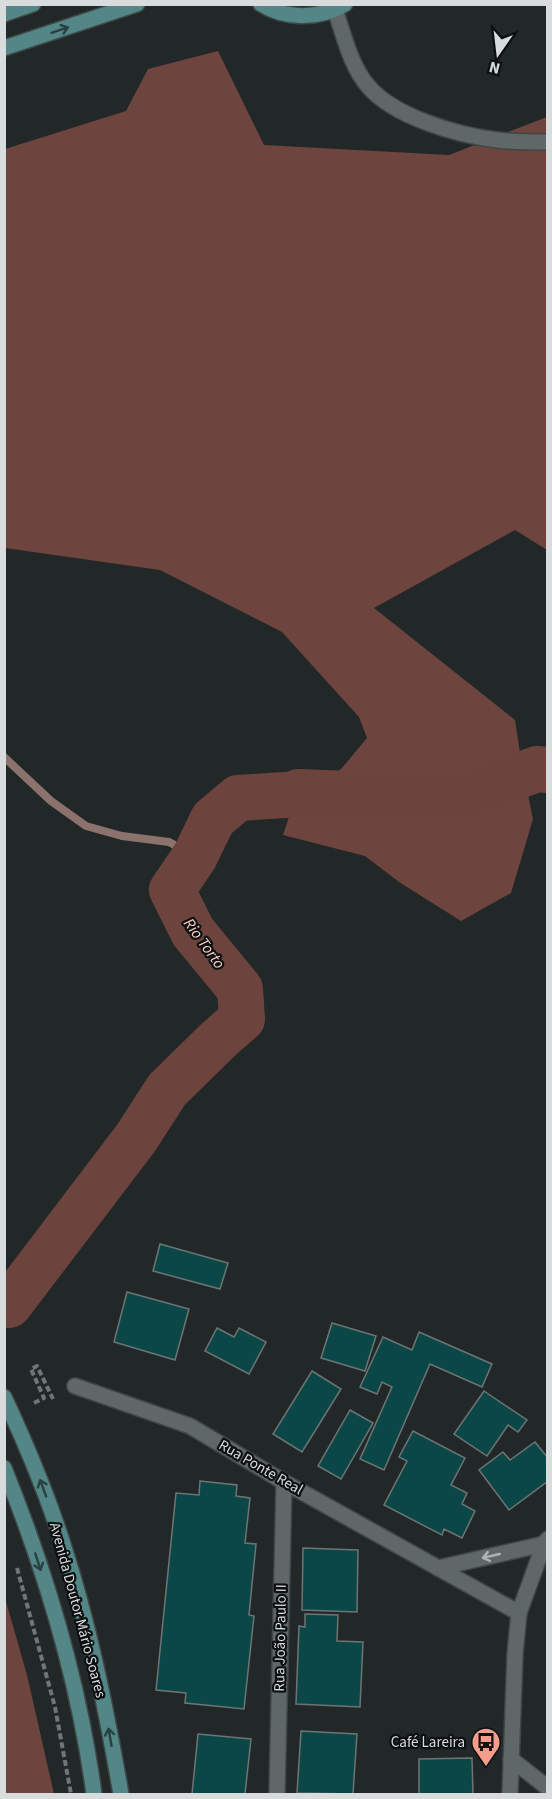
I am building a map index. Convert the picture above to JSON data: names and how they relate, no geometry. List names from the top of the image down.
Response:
{
  "streets": {
    "main road": ["Avenida Doutor Mário Soares"],
    "street": ["Rua Ponte Real", "Rua João Paulo II"]
  },
  "crossings": [
    ["Rua Ponte Real", "Rua João Paulo II"]
  ],
  "water": ["Rio Torto"],
  "places": {
    "bus stop": ["Café Lareira"]
  },
  "north": "bottom"
}
